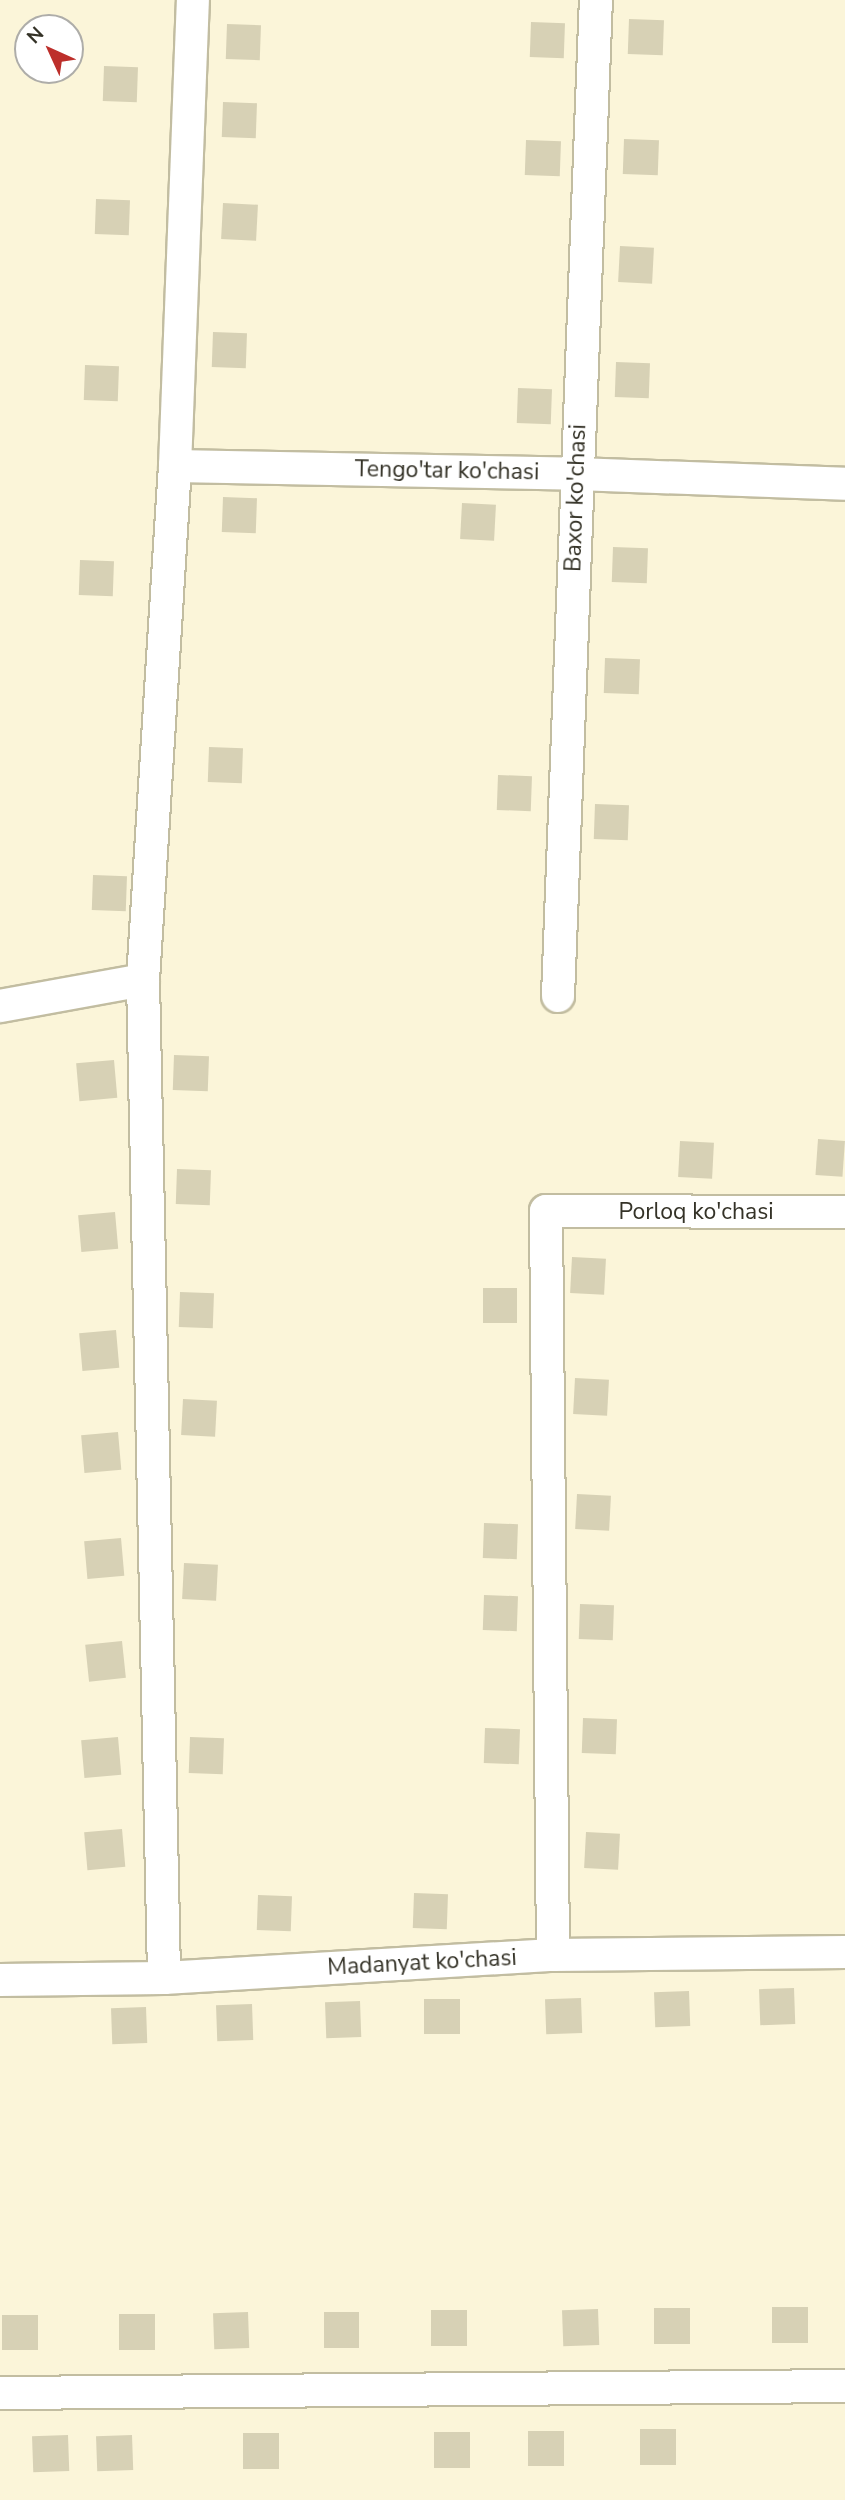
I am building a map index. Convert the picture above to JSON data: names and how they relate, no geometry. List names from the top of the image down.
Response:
{
  "streets": {
    "street": [
      "Tengo'tar ko'chasi",
      "Baxor ko'chasi",
      "Porloq ko'chasi",
      "Madanyat ko'chasi"
    ]
  },
  "crossings": [
    ["Tengo'tar ko'chasi", "Baxor ko'chasi"],
    ["Porloq ko'chasi", "Madanyat ko'chasi"]
  ],
  "north": "top left"
}
